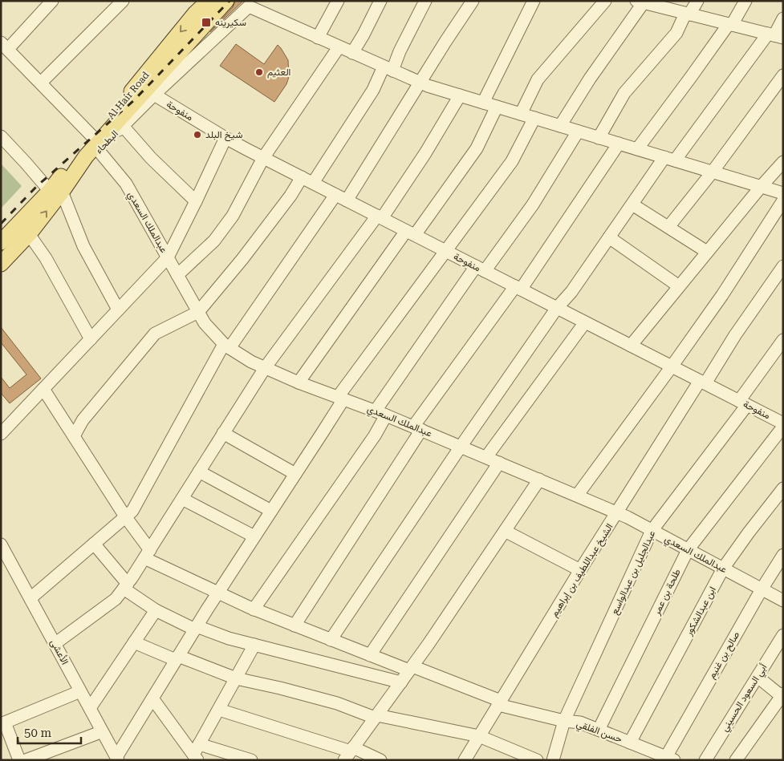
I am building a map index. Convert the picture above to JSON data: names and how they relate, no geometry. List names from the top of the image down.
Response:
{
  "streets": {
    "main road": ["Al Hair Road", "البطحاء"],
    "street": [
      "منفوحة",
      "عبدالملك السعدي",
      "الشيخ عبداللطيف بن إبراهيم",
      "عبدالجليل بن عبدالواسع",
      "طلحة بن عمر",
      "ابن عبدالشكور",
      "الأعشى",
      "صالح بن غنيم",
      "أبي السعود الحسيني",
      "حسن الفلقي"
    ]
  },
  "crossings": [
    ["Al Hair Road", "البطحاء"],
    ["Al Hair Road", "عبدالملك السعدي"],
    ["منفوحة", "البطحاء"],
    ["منفوحة", "الشيخ عبداللطيف بن إبراهيم"],
    ["منفوحة", "عبدالجليل بن عبدالواسع"],
    ["منفوحة", "طلحة بن عمر"],
    ["البطحاء", "عبدالملك السعدي"],
    ["عبدالملك السعدي", "الشيخ عبداللطيف بن إبراهيم"],
    ["عبدالملك السعدي", "عبدالجليل بن عبدالواسع"],
    ["عبدالملك السعدي", "طلحة بن عمر"],
    ["عبدالملك السعدي", "ابن عبدالشكور"],
    ["عبدالملك السعدي", "صالح بن غنيم"],
    ["الشيخ عبداللطيف بن إبراهيم", "حسن الفلقي"],
    ["عبدالجليل بن عبدالواسع", "حسن الفلقي"],
    ["طلحة بن عمر", "حسن الفلقي"],
    ["ابن عبدالشكور", "حسن الفلقي"],
    ["صالح بن غنيم", "حسن الفلقي"]
  ],
  "places": {
    "transit": ["سكيرينه"],
    "other": ["العثيم", "شيخ البلد"]
  },
  "scale_bar": "50 m"
}
